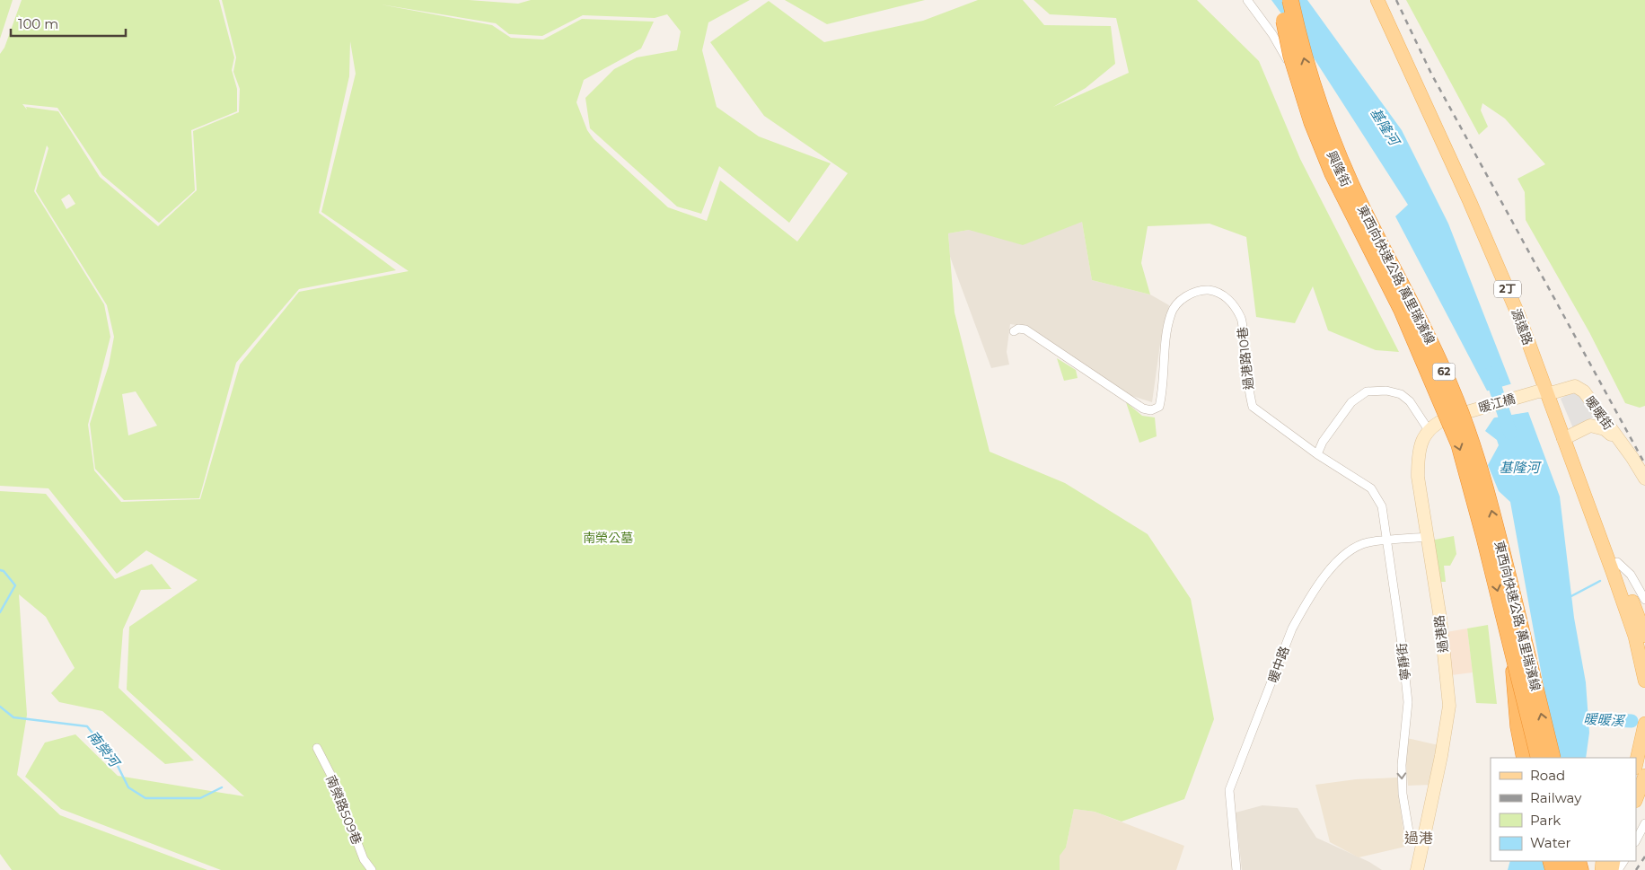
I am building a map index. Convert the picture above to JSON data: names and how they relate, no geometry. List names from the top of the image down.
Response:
{
  "streets": {
    "highway": ["東西向快速公路 萬里瑞濱線", "62"],
    "main road": ["2丁", "源遠路"],
    "street": [
      "興隆街",
      "過港路10巷",
      "暖江橋",
      "暖暖街",
      "過港路",
      "寧靜街",
      "暖中路",
      "南榮路509巷"
    ]
  },
  "crossings": [
    ["興隆街", "暖江橋"],
    ["2丁", "源遠路"],
    ["源遠路", "暖江橋"],
    ["源遠路", "暖暖街"],
    ["過港路10巷", "寧靜街"],
    ["暖江橋", "暖暖街"],
    ["過港路", "寧靜街"],
    ["過港路", "暖中路"],
    ["寧靜街", "暖中路"]
  ],
  "one_way": ["寧靜街"],
  "districts": ["過港"],
  "water": ["基隆河", "暖暖溪", "南榮河"],
  "parks": ["南榮公墓"],
  "legend": [
    "Road",
    "Railway",
    "Park",
    "Water"
  ],
  "scale_bar": "100 m"
}
